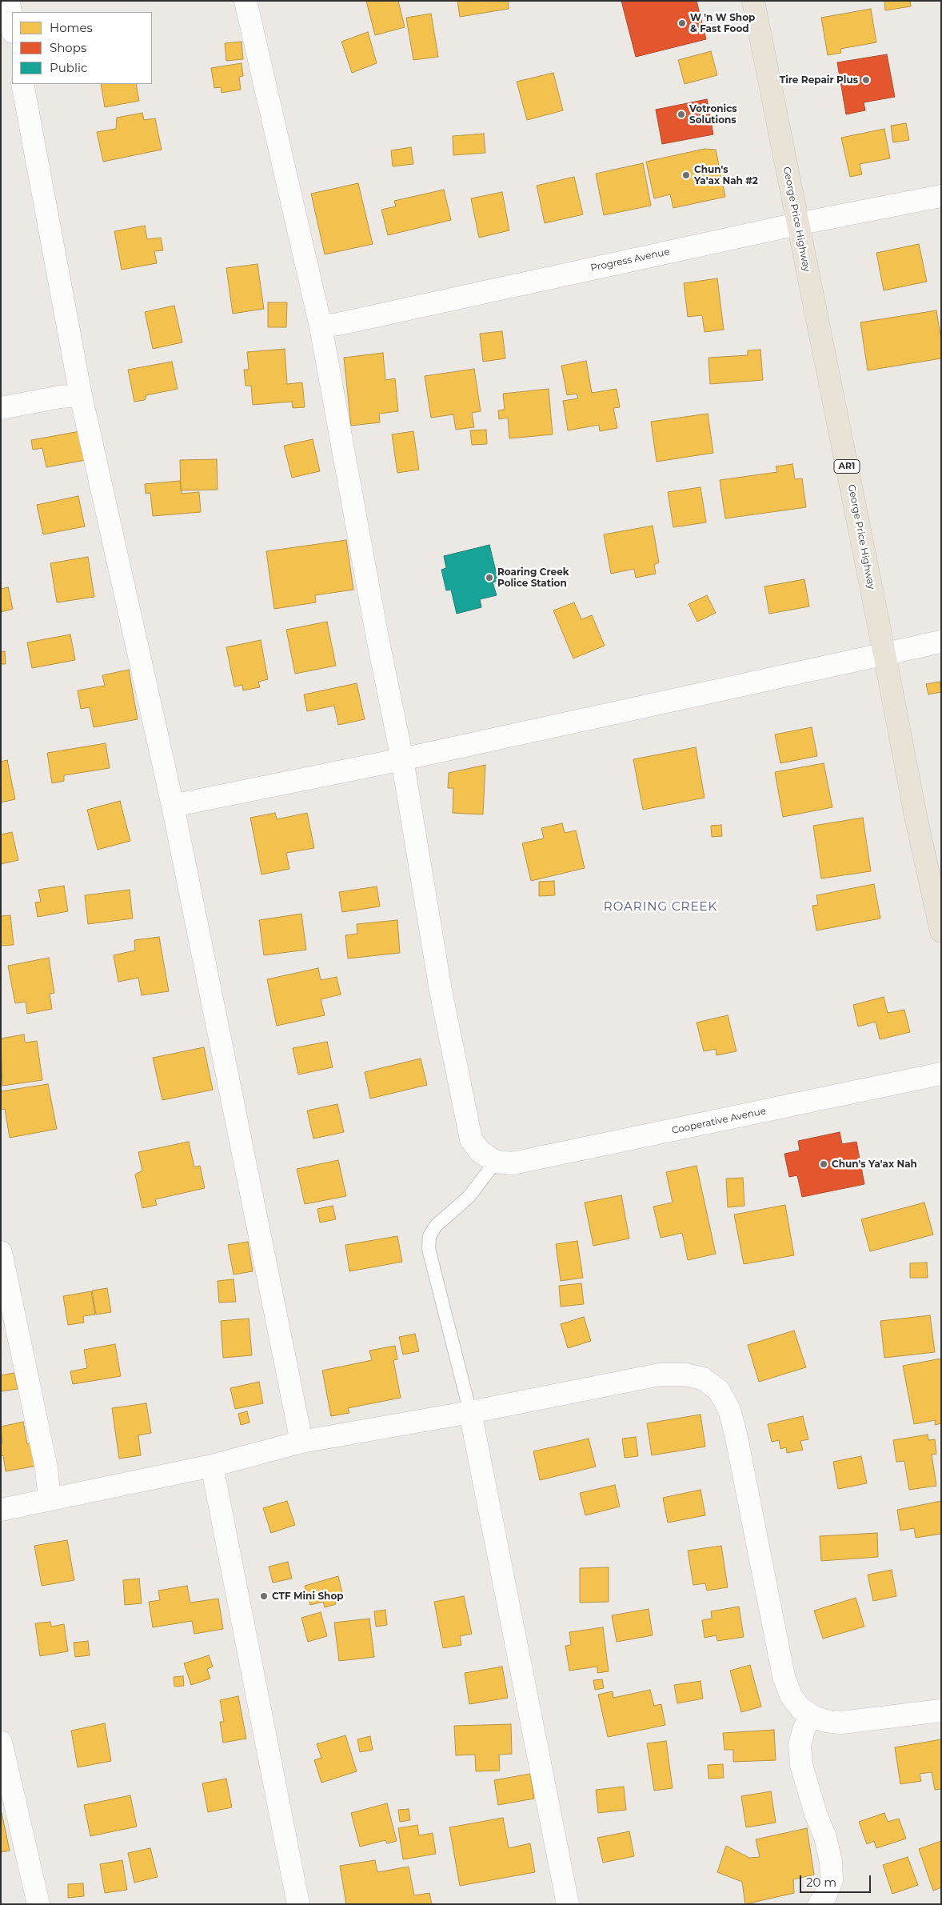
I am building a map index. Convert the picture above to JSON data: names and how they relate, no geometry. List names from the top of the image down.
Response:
{
  "streets": {
    "highway": ["George Price Highway", "AR1"],
    "street": ["Progress Avenue", "Cooperative Avenue"]
  },
  "crossings": [
    ["George Price Highway", "Progress Avenue"]
  ],
  "districts": ["ROARING CREEK"],
  "places": [
    "W 'n W Shop & Fast Food",
    "Tire Repair Plus",
    "Votronics Solutions",
    "Chun's Ya'ax Nah #2",
    "Roaring Creek Police Station",
    "Chun's Ya'ax Nah",
    "CTF Mini Shop"
  ],
  "legend": ["Homes", "Shops", "Public"],
  "scale_bar": "20 m"
}
